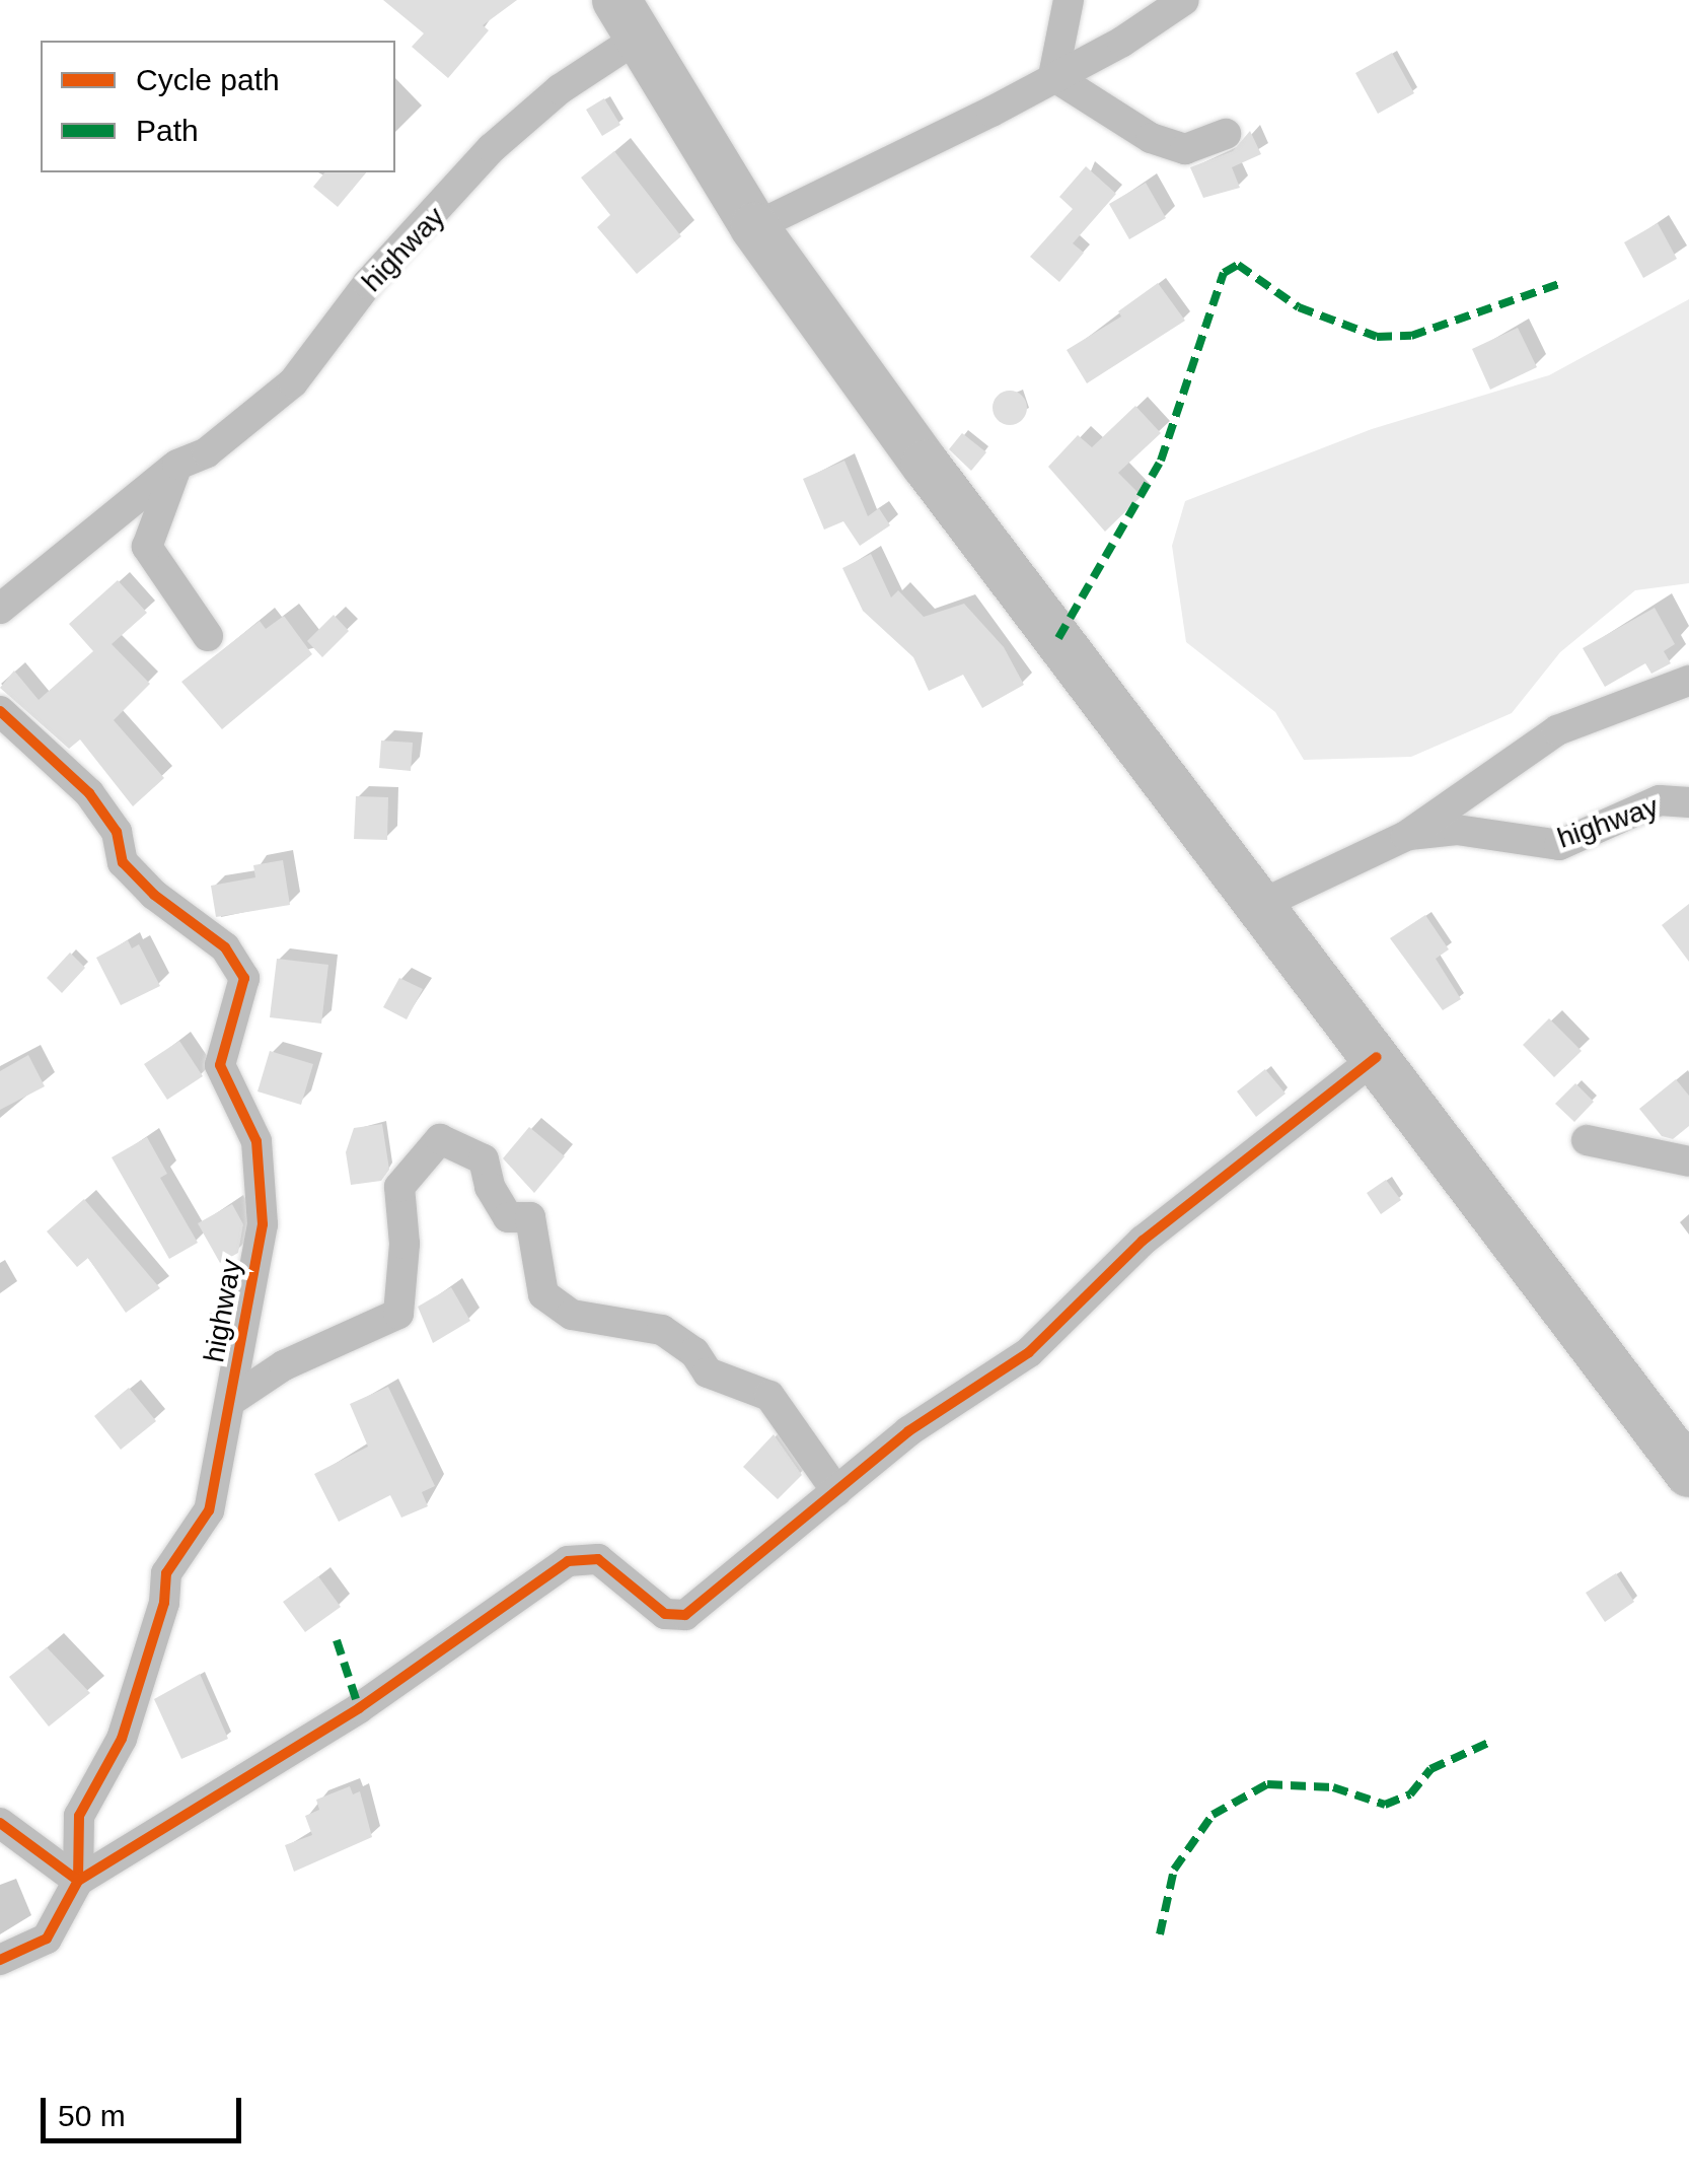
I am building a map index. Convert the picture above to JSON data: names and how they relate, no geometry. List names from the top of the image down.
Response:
{
  "streets": {
    "street": ["highway"]
  },
  "legend": ["Cycle path", "Path"],
  "scale_bar": "50 m"
}
